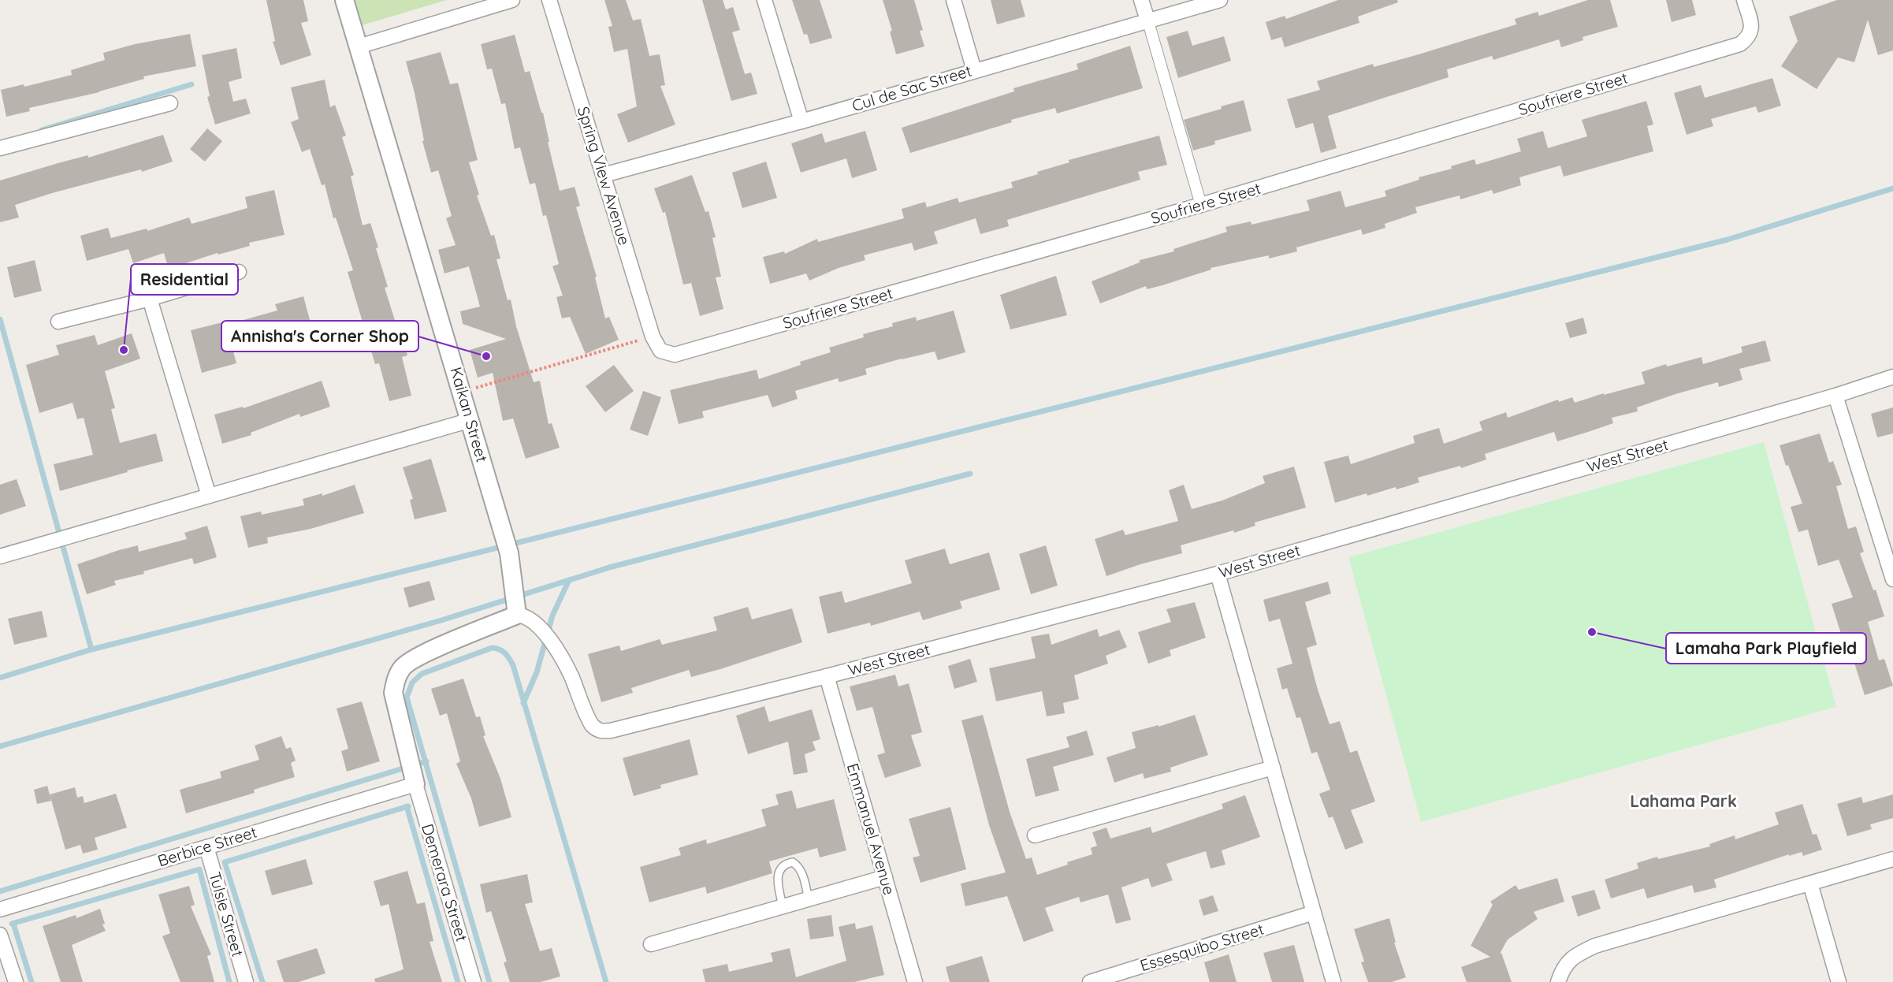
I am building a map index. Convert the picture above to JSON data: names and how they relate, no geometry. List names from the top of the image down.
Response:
{
  "streets": {
    "street": [
      "Cul de Sac Street",
      "Soufriere Street",
      "Spring View Avenue",
      "Kaikan Street",
      "West Street",
      "Emmanuel Avenue",
      "Berbice Street",
      "Demerara Street",
      "Tulsie Street",
      "Essesquibo Street"
    ]
  },
  "crossings": [
    ["Cul de Sac Street", "Spring View Avenue"],
    ["Soufriere Street", "Spring View Avenue"],
    ["Kaikan Street", "West Street"],
    ["West Street", "Emmanuel Avenue"],
    ["Berbice Street", "Demerara Street"],
    ["Berbice Street", "Tulsie Street"]
  ],
  "districts": ["Lahama Park"],
  "places": ["Residential", "Annisha's Corner Shop", "Lamaha Park Playfield"]
}
